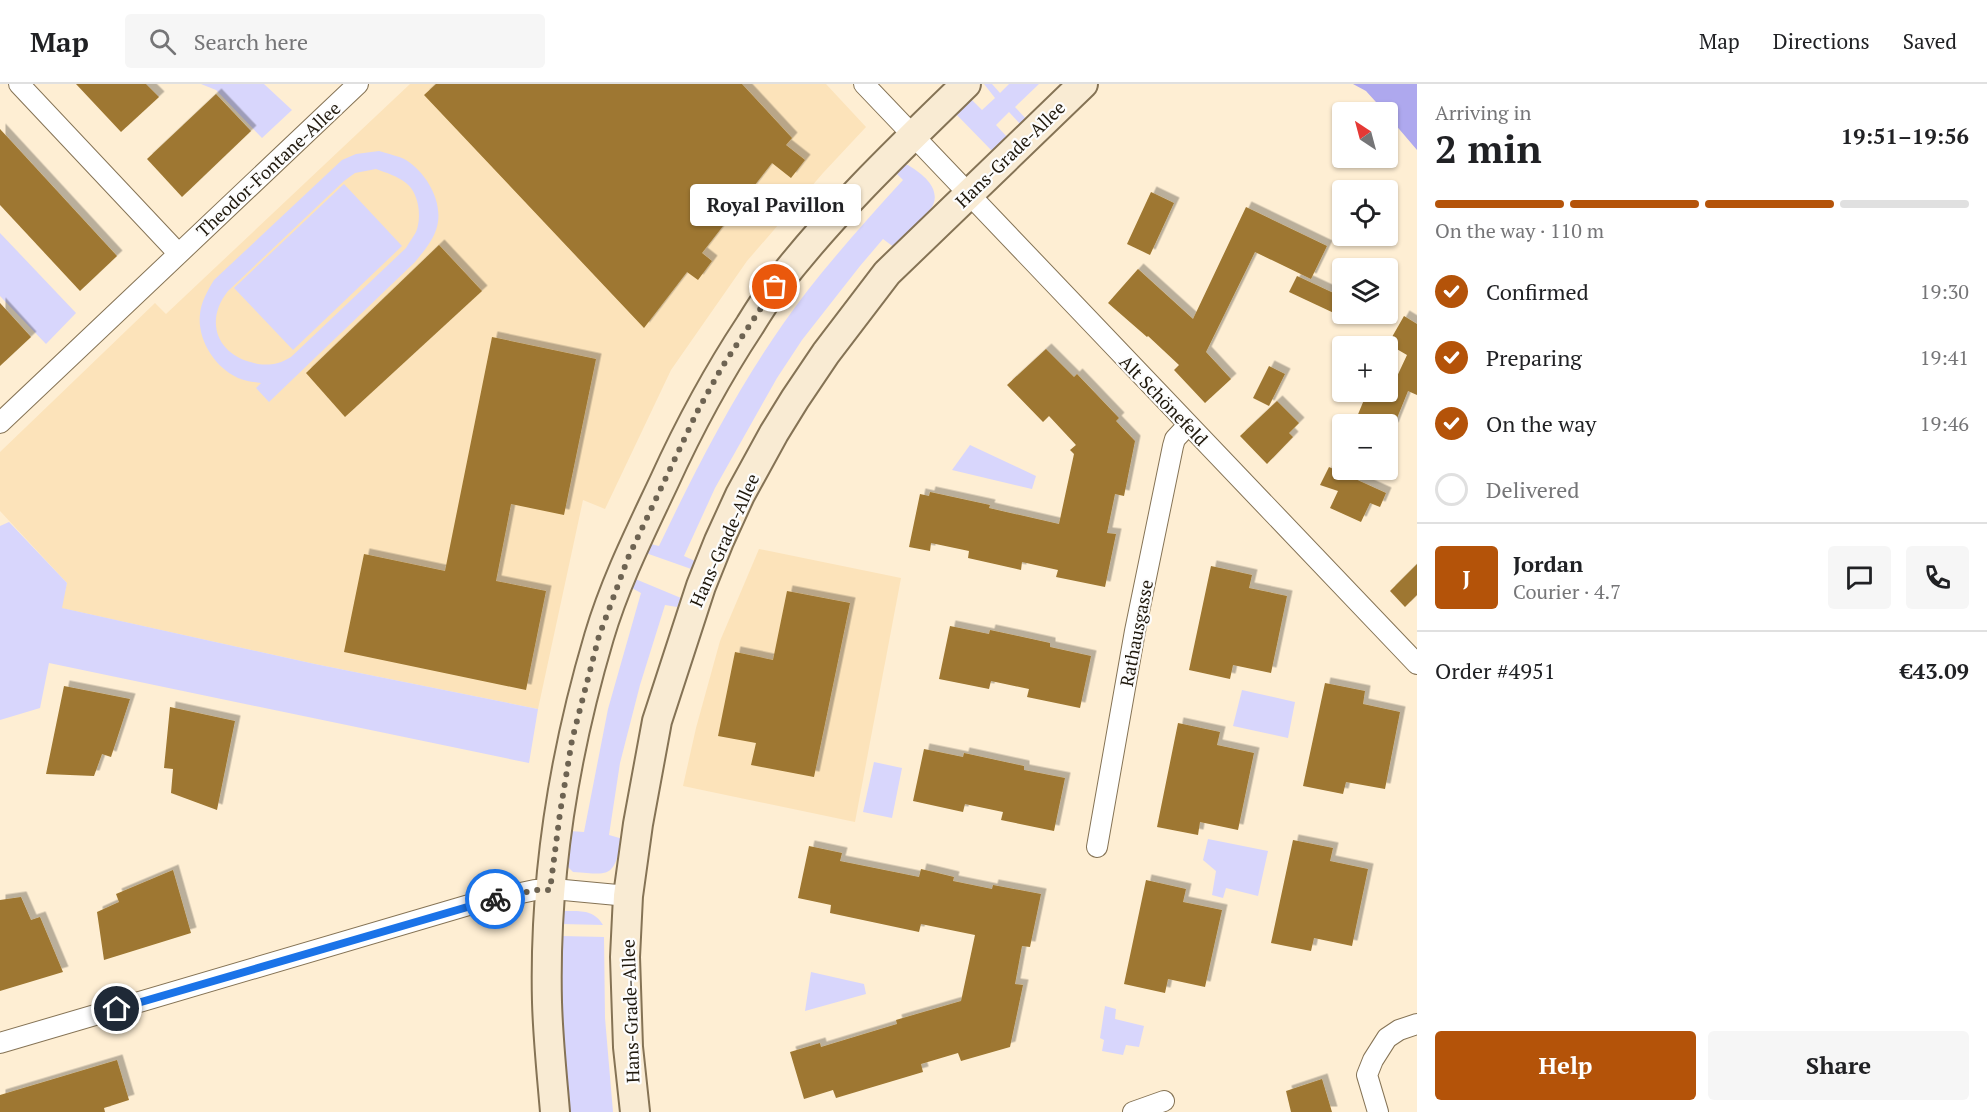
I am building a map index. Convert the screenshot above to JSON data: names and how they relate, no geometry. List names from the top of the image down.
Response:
{
  "streets": {
    "street": [
      "Hans-Grade-Allee",
      "Theodor-Fontane-Allee",
      "Alt Schönefeld",
      "Rathausgasse"
    ]
  },
  "crossings": [
    ["Hans-Grade-Allee", "Alt Schönefeld"],
    ["Alt Schönefeld", "Rathausgasse"]
  ],
  "places": ["Royal Pavillon"],
  "north": "top left",
  "page": {
    "header": "Map",
    "search": "Search here",
    "nav": ["Map", "Directions", "Saved"],
    "heading": ["2 min", "Arriving in", "19:51–19:56"],
    "panel": [
      "Jordan",
      "Courier · 4.7",
      "Order #4951",
      "€43.09"
    ],
    "map_buttons": ["+", "−"],
    "bubble": "Royal Pavillon",
    "bar": "On the way · 110 m",
    "list": [
      ["Confirmed", "19:30"],
      ["Preparing", "19:41"],
      ["On the way", "19:46"],
      "Delivered"
    ],
    "round": "J",
    "buttons": ["Help", "Share"]
  }
}
